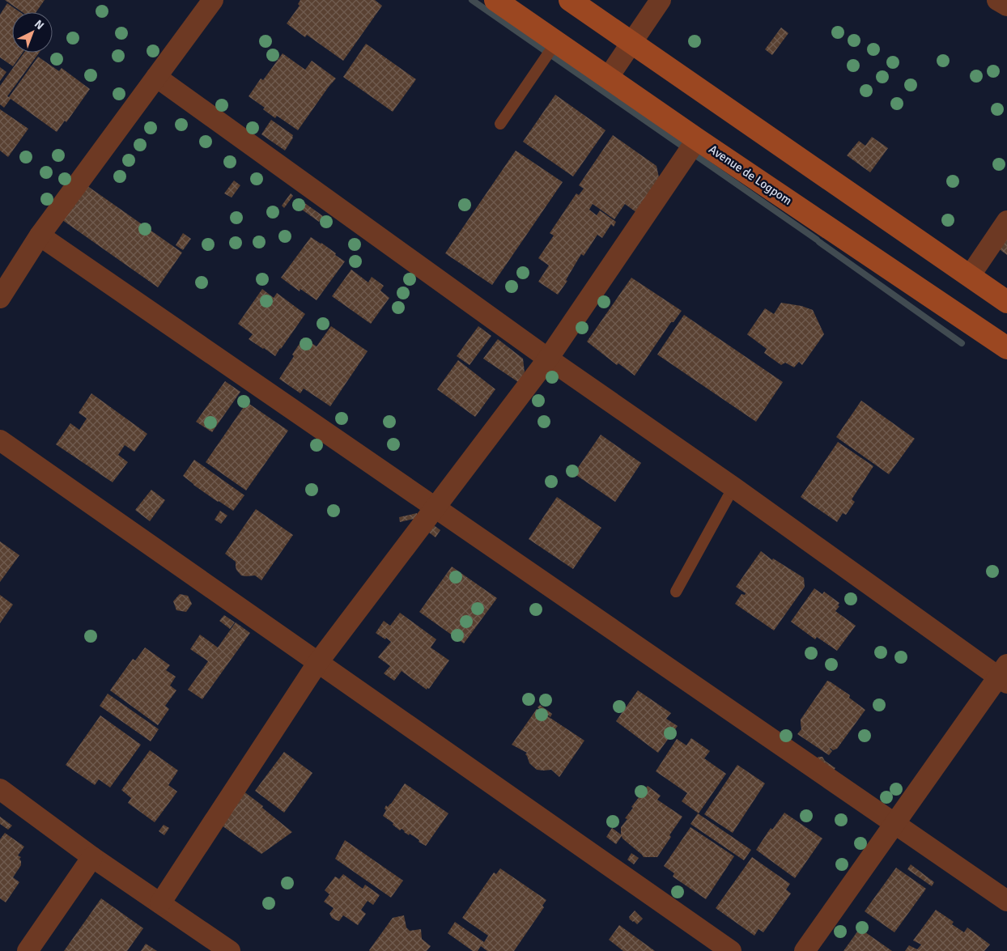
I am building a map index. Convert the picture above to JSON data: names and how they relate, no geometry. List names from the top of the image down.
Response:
{
  "streets": {
    "main road": ["Avenue de Logpom"]
  },
  "north": "top right"
}
